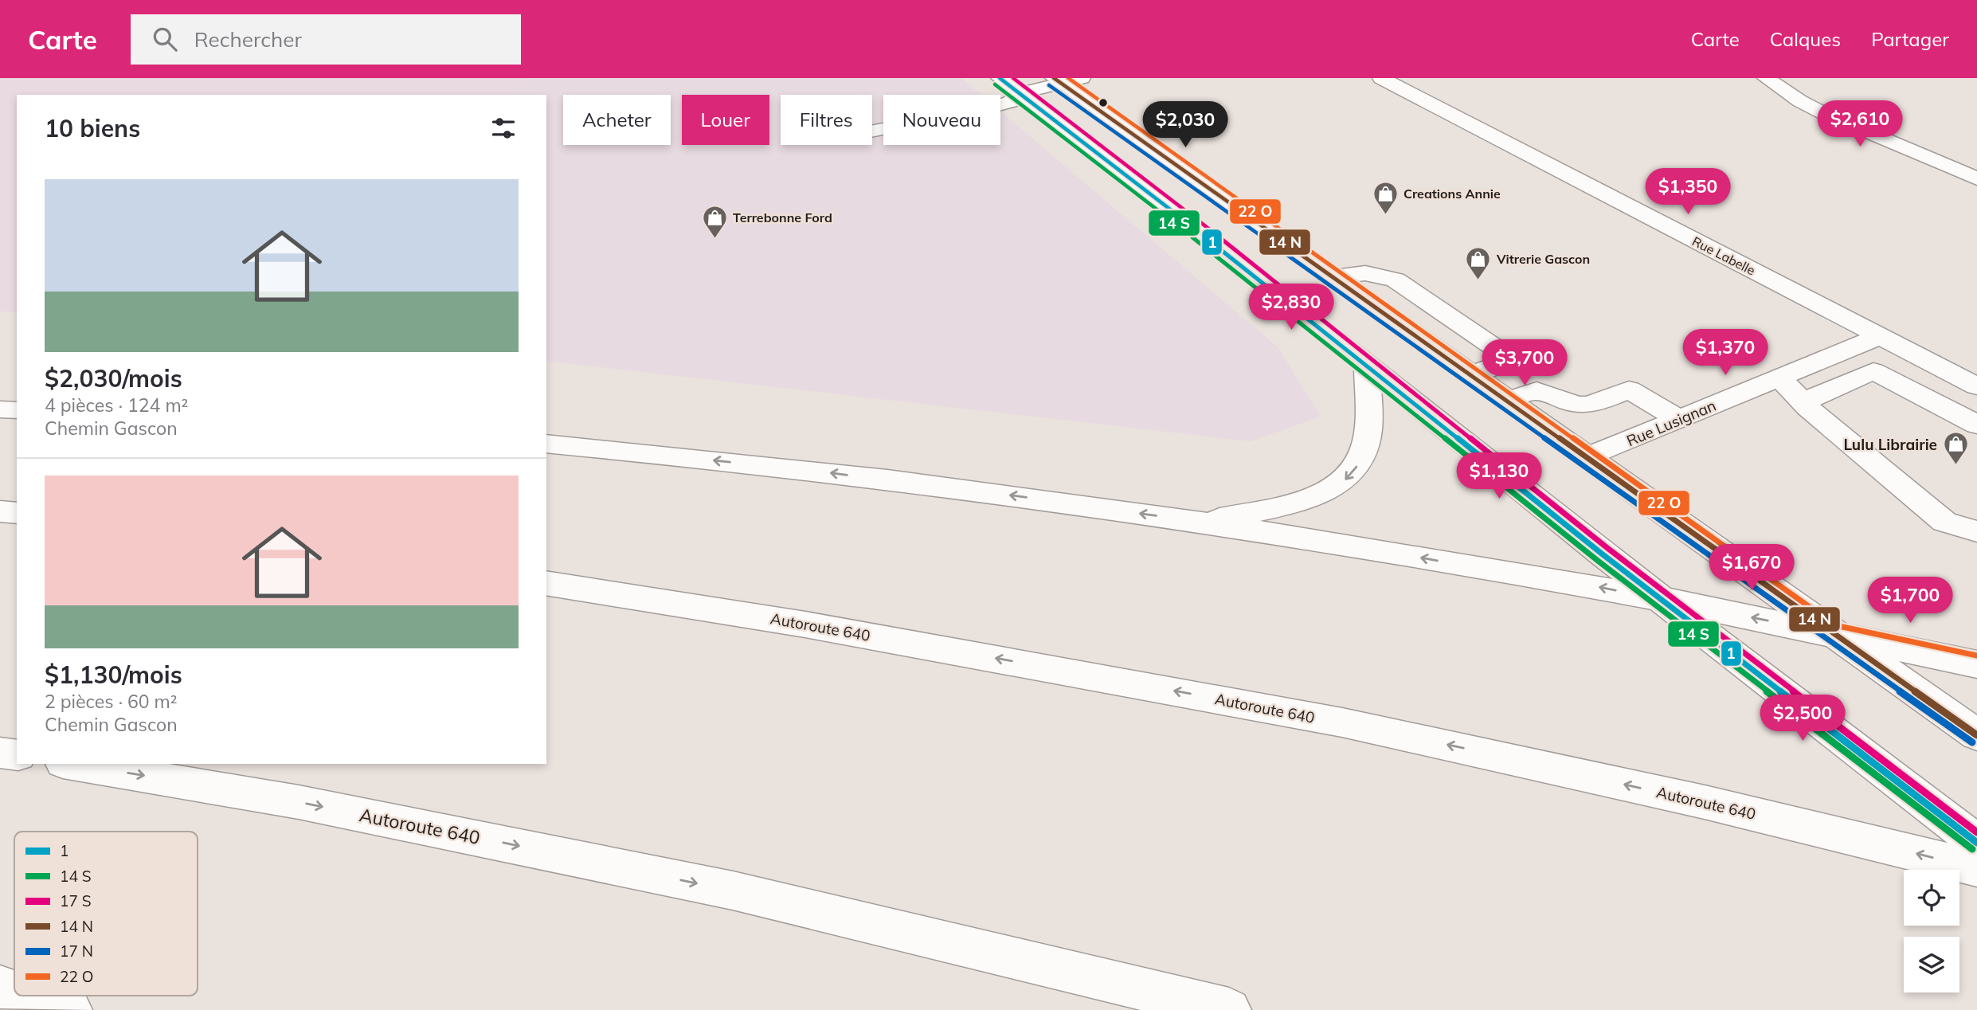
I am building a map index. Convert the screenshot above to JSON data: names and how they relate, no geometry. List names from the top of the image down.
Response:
{
  "streets": {
    "main road": ["Rue Labelle", "Rue Lusignan", "Autoroute 640"]
  },
  "crossings": [
    ["Rue Labelle", "Rue Lusignan"]
  ],
  "places": {
    "shop": [
      "Creations Annie",
      "Terrebonne Ford",
      "Vitrerie Gascon",
      "Lulu Librairie"
    ]
  },
  "lines": ["transit line 1"],
  "legend": [
    "1",
    "14 S",
    "17 S",
    "14 N",
    "17 N",
    "22 O"
  ],
  "page": {
    "header": "Carte",
    "search": "Rechercher",
    "nav": ["Carte", "Calques", "Partager"],
    "chip": [
      "Acheter",
      "Louer",
      "Filtres",
      "Nouveau"
    ],
    "heading": "10 biens",
    "price": [
      "$2,610",
      "$2,030",
      "$1,350",
      "$2,830",
      "$1,370",
      "$3,700",
      "$1,130",
      "$1,670",
      "$1,700",
      "$2,500"
    ],
    "list": [
      {
        "name": "$2,030/mois",
        "note": "4 pièces · 124 m² · Chemin Gascon"
      },
      {
        "name": "$1,130/mois",
        "note": "2 pièces · 60 m² · Chemin Gascon"
      }
    ]
  }
}
